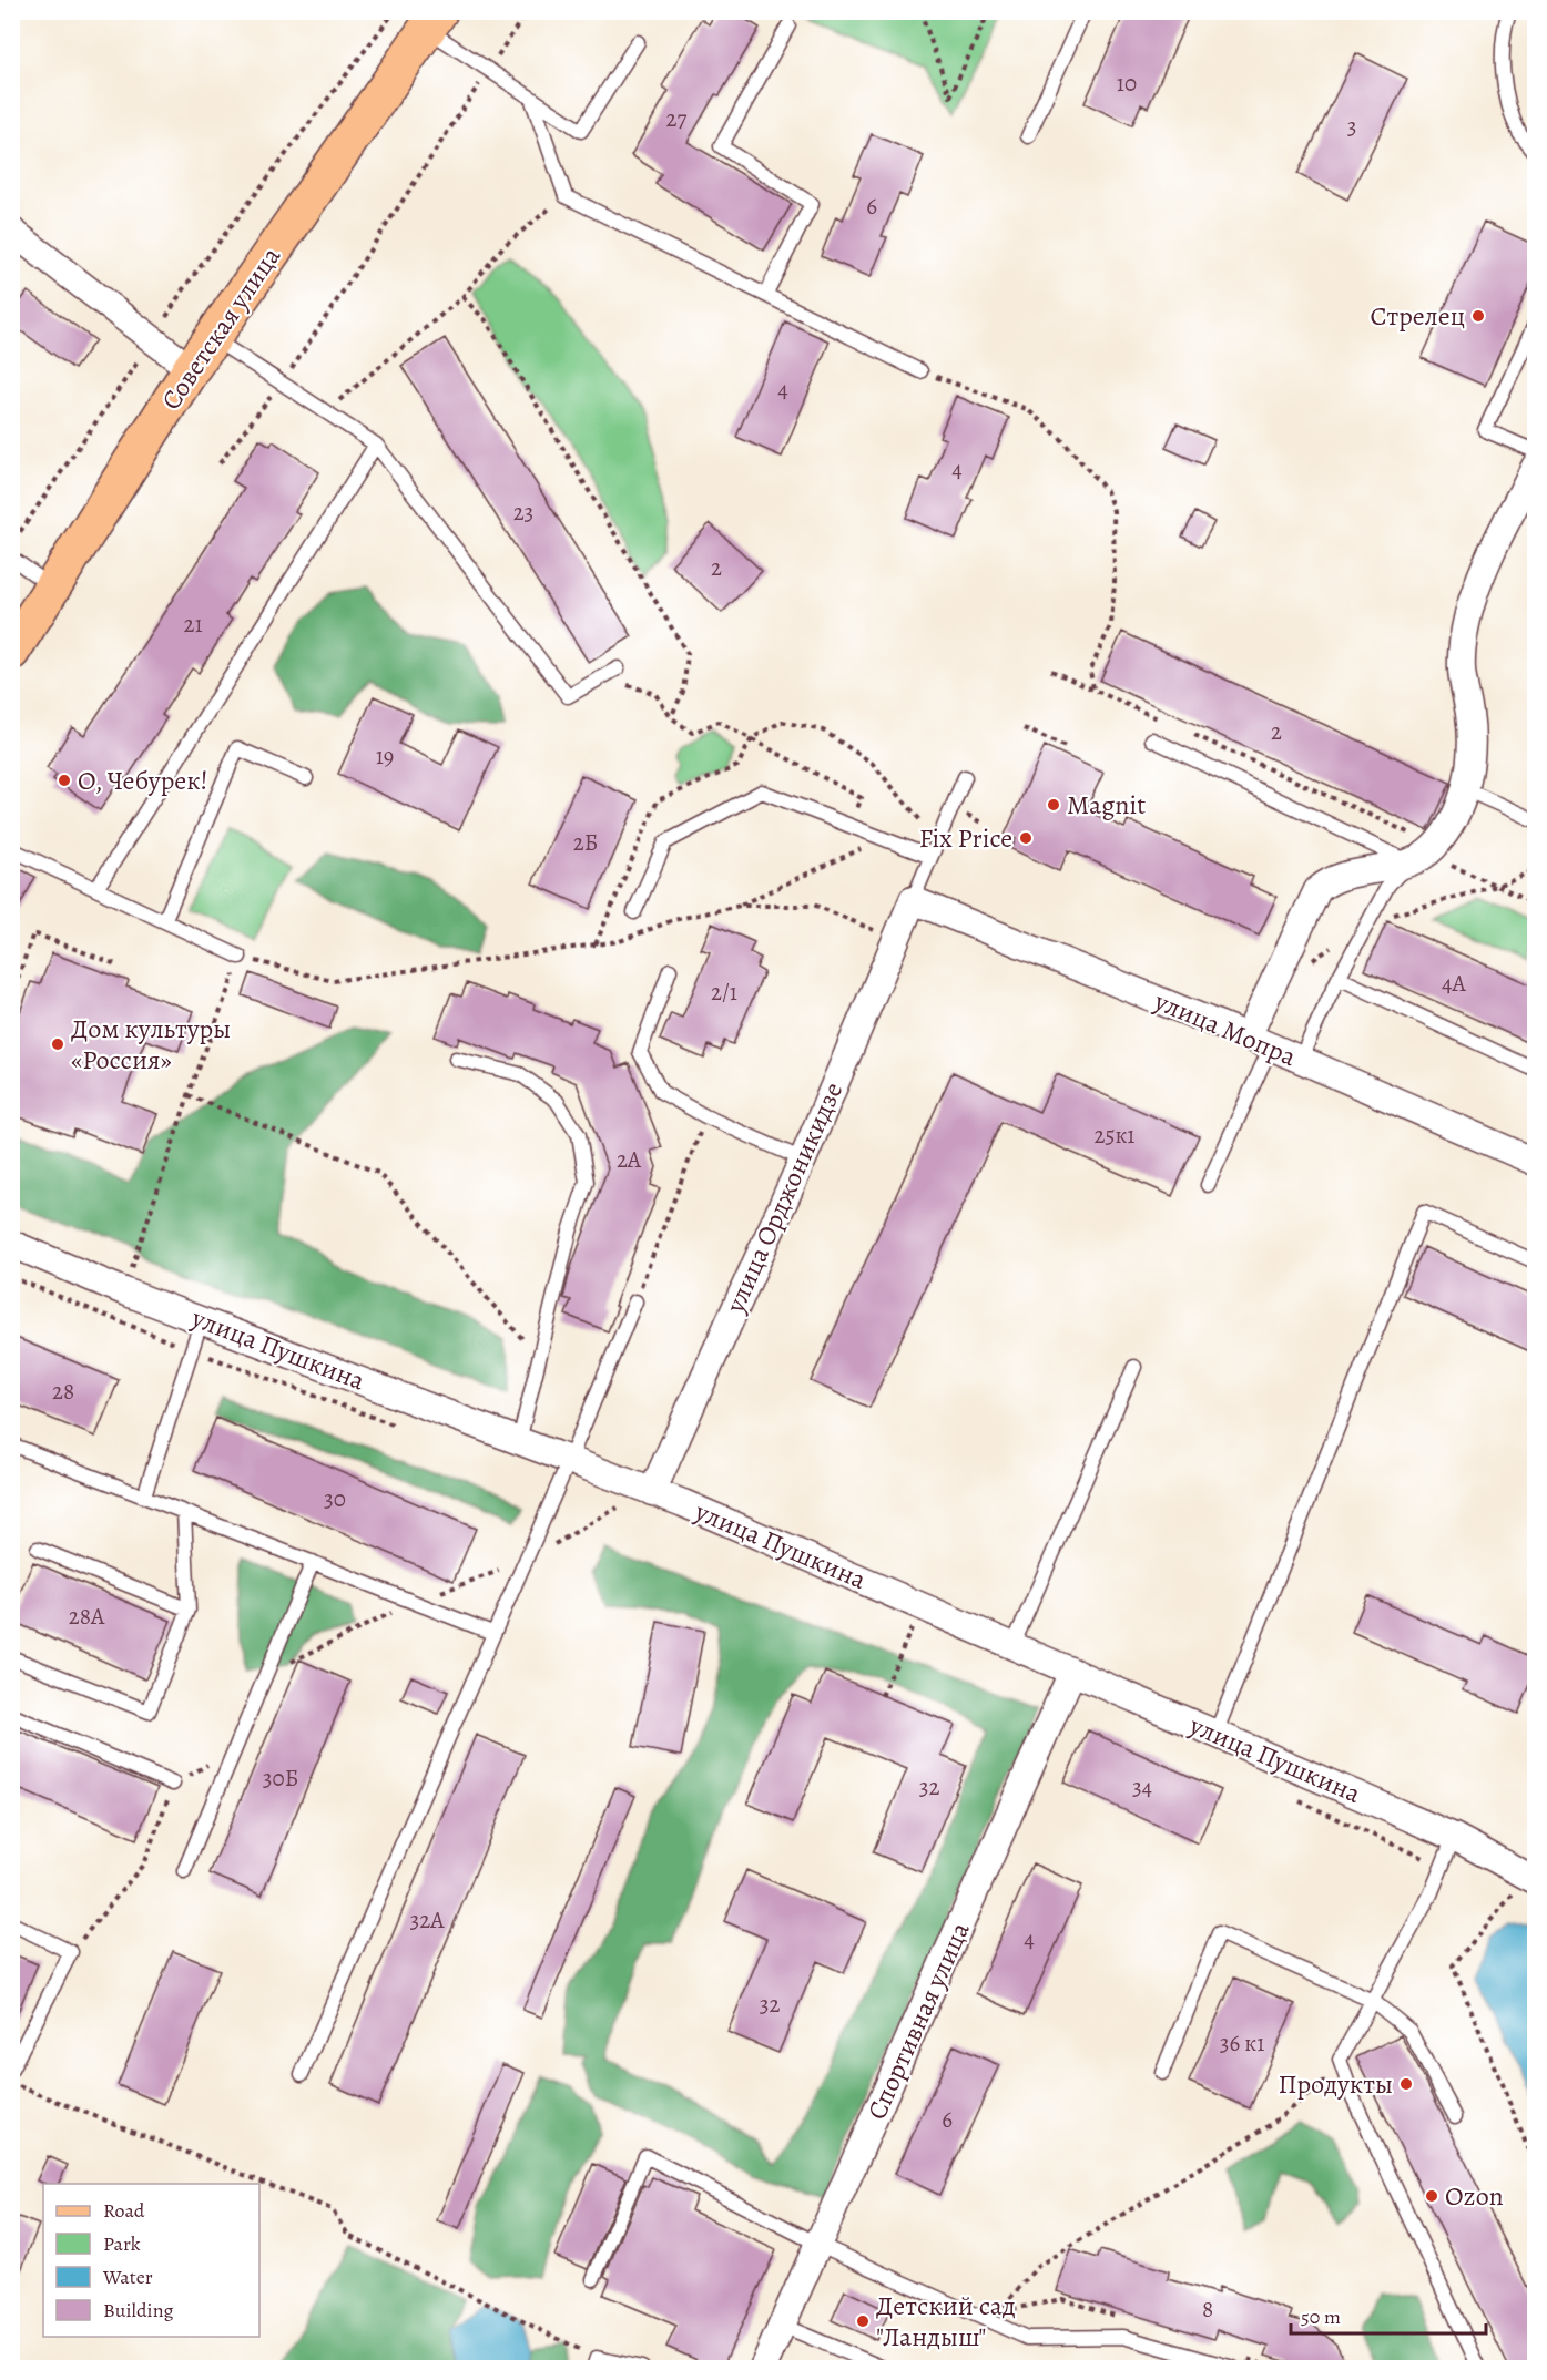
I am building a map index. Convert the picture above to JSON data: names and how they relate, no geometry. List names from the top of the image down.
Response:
{
  "streets": {
    "main road": ["Советская улица"],
    "street": [
      "улица Мопра",
      "улица Орджоникидзе",
      "улица Пушкина",
      "Спортивная улица"
    ]
  },
  "crossings": [
    ["улица Мопра", "улица Орджоникидзе"],
    ["улица Орджоникидзе", "улица Пушкина"],
    ["улица Пушкина", "Спортивная улица"]
  ],
  "places": [
    "Стрелец",
    "О, Чебурек!",
    "Magnit",
    "Fix Price",
    "Дом культуры «Россия»",
    "Продукты",
    "Ozon",
    "Детский сад \"Ландыш\""
  ],
  "house_numbers": [
    "10",
    "27",
    "3",
    "6",
    "4",
    "4",
    "23",
    "2",
    "21",
    "2",
    "19",
    "2Б",
    "4А",
    "2/1",
    "25к1",
    "2А",
    "28",
    "30",
    "28А",
    "30Б",
    "32",
    "34",
    "32А",
    "4",
    "32",
    "36 к1",
    "6",
    "8"
  ],
  "legend": [
    "Road",
    "Park",
    "Water",
    "Building"
  ],
  "scale_bar": "50 m"
}
